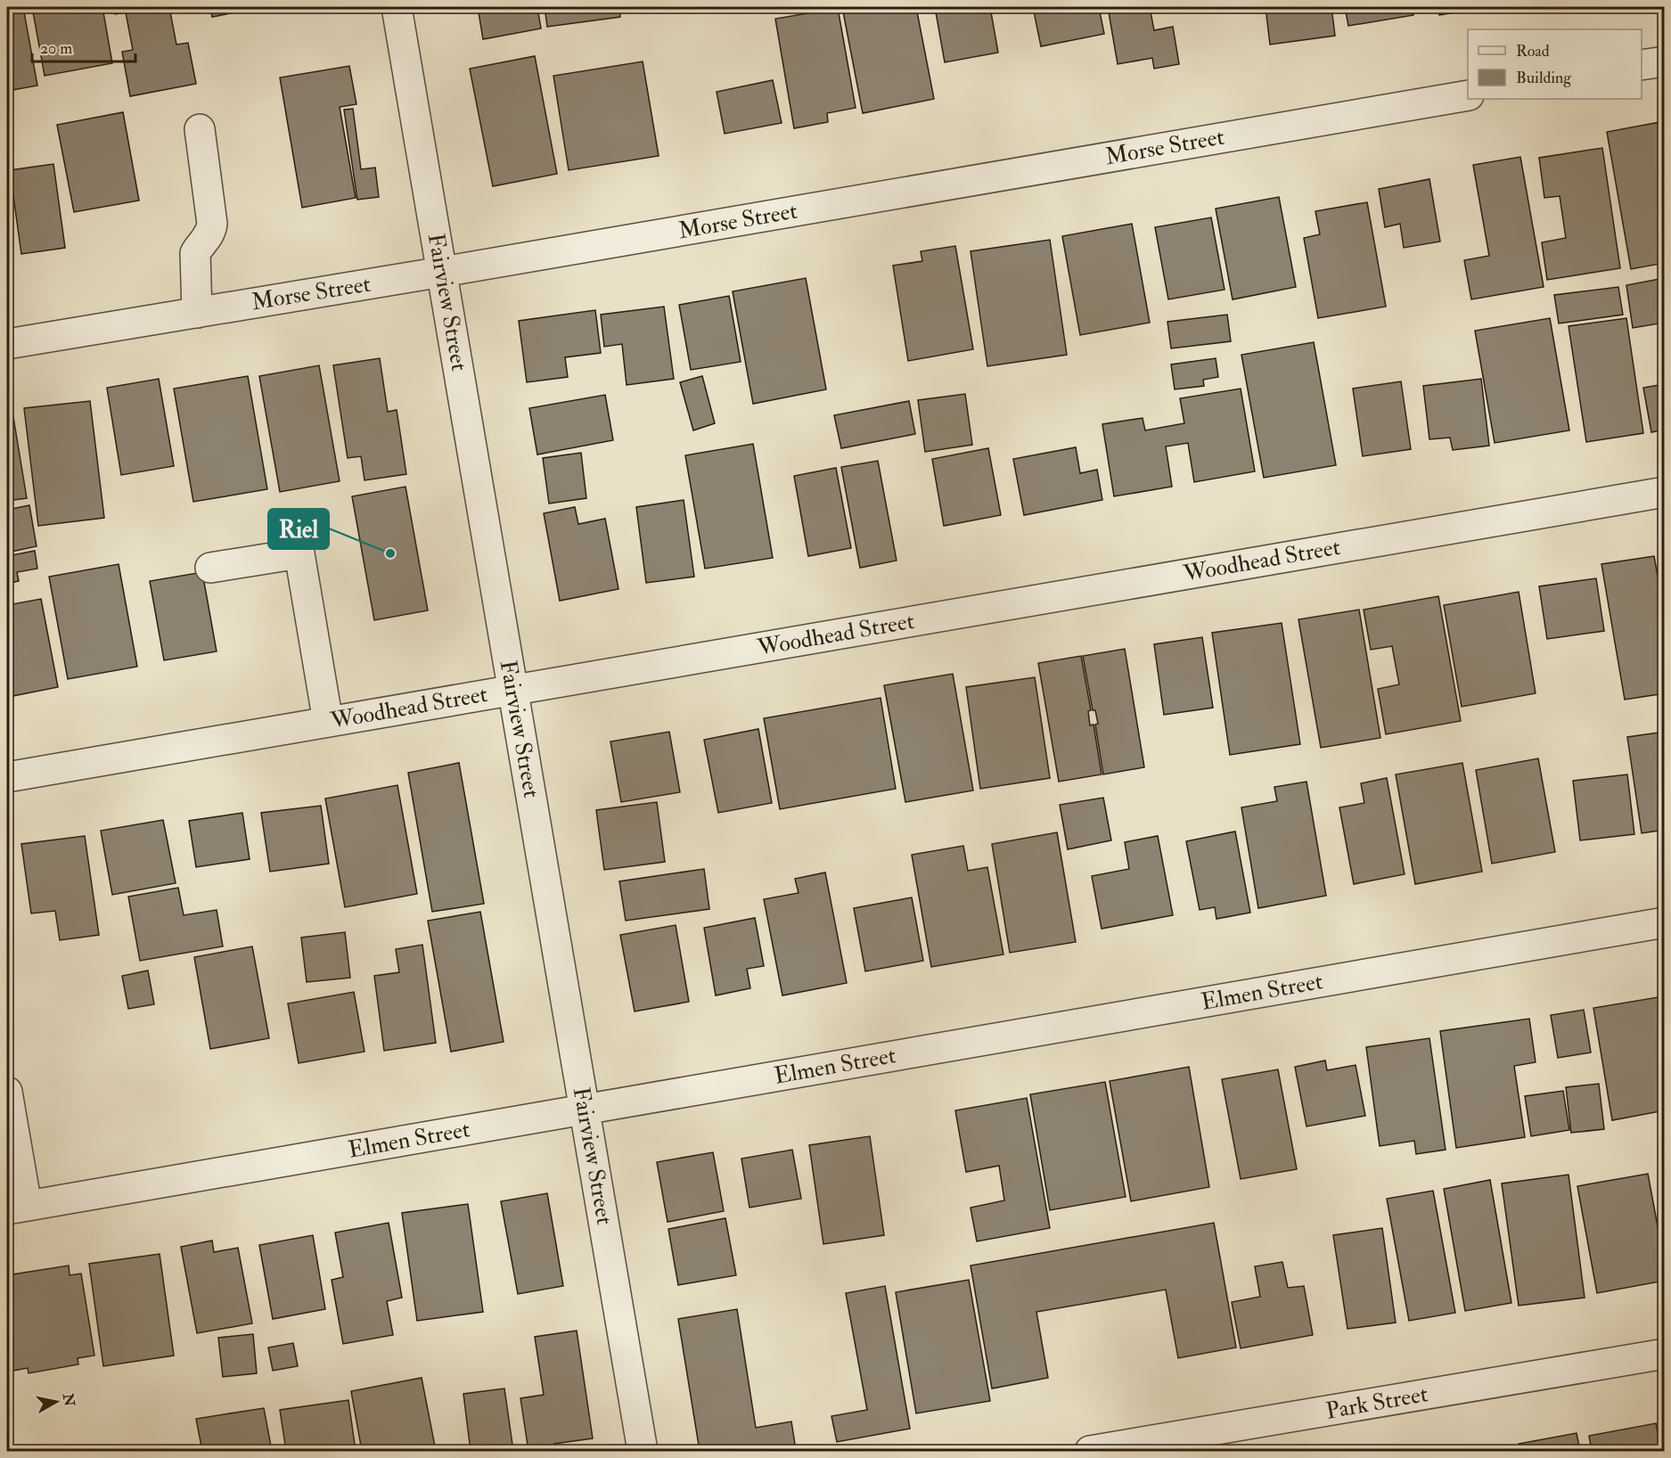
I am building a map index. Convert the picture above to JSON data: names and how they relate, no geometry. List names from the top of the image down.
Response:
{
  "streets": {
    "street": [
      "Morse Street",
      "Fairview Street",
      "Woodhead Street",
      "Elmen Street",
      "Park Street"
    ]
  },
  "crossings": [
    ["Morse Street", "Fairview Street"],
    ["Fairview Street", "Woodhead Street"],
    ["Fairview Street", "Elmen Street"]
  ],
  "places": ["Riel"],
  "legend": ["Road", "Building"],
  "scale_bar": "20 m",
  "north": "right"
}
